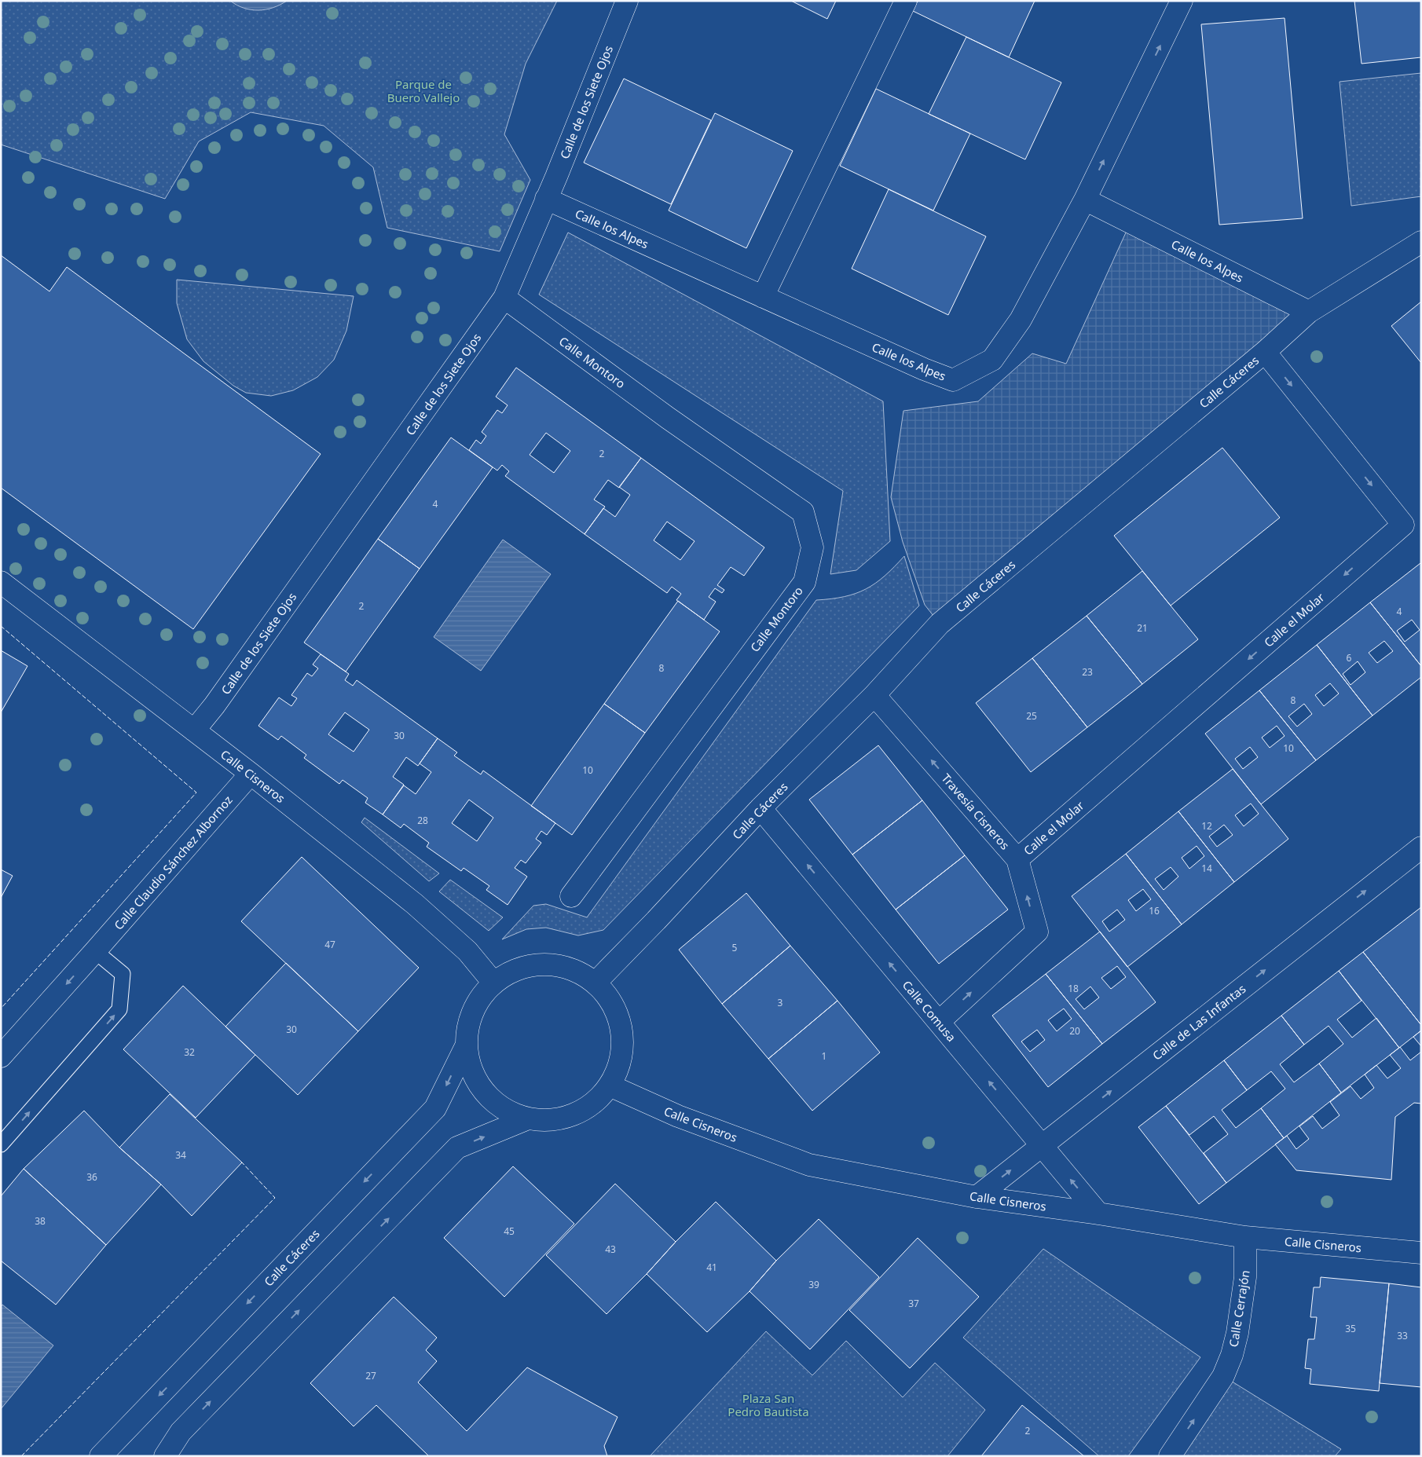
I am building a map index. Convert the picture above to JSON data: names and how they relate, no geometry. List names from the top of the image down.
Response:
{
  "streets": {
    "street": [
      "Calle de los Siete Ojos",
      "Calle los Alpes",
      "Calle Montoro",
      "Calle Cáceres",
      "Calle el Molar",
      "Calle Cisneros",
      "Travesía Cisneros",
      "Calle Claudio Sánchez Albornoz",
      "Calle Comusa",
      "Calle de Las Infantas",
      "Calle Cerrajón"
    ]
  },
  "crossings": [
    ["Calle de los Siete Ojos", "Calle los Alpes"],
    ["Calle de los Siete Ojos", "Calle Montoro"],
    ["Calle de los Siete Ojos", "Calle Cisneros"],
    ["Calle los Alpes", "Calle Cáceres"],
    ["Calle Cáceres", "Calle el Molar"],
    ["Calle Cáceres", "Travesía Cisneros"],
    ["Calle Cáceres", "Calle Comusa"],
    ["Calle el Molar", "Travesía Cisneros"],
    ["Calle Cisneros", "Calle Claudio Sánchez Albornoz"],
    ["Calle Cisneros", "Calle Comusa"],
    ["Calle Cisneros", "Calle de Las Infantas"],
    ["Calle Cisneros", "Calle Cerrajón"],
    ["Travesía Cisneros", "Calle Comusa"],
    ["Calle Comusa", "Calle de Las Infantas"]
  ],
  "one_way": [
    "Calle Claudio Sánchez Albornoz",
    "Calle Comusa",
    "Calle de Las Infantas",
    "Calle Cerrajón"
  ],
  "parks": ["Parque de Buero Vallejo", "Plaza San Pedro Bautista"],
  "house_numbers": [
    "2",
    "4",
    "2",
    "4",
    "21",
    "6",
    "8",
    "23",
    "8",
    "25",
    "30",
    "10",
    "10",
    "28",
    "12",
    "14",
    "16",
    "47",
    "5",
    "18",
    "3",
    "30",
    "20",
    "32",
    "1",
    "34",
    "36",
    "38",
    "45",
    "43",
    "41",
    "39",
    "37",
    "35",
    "33",
    "27",
    "2"
  ]
}
